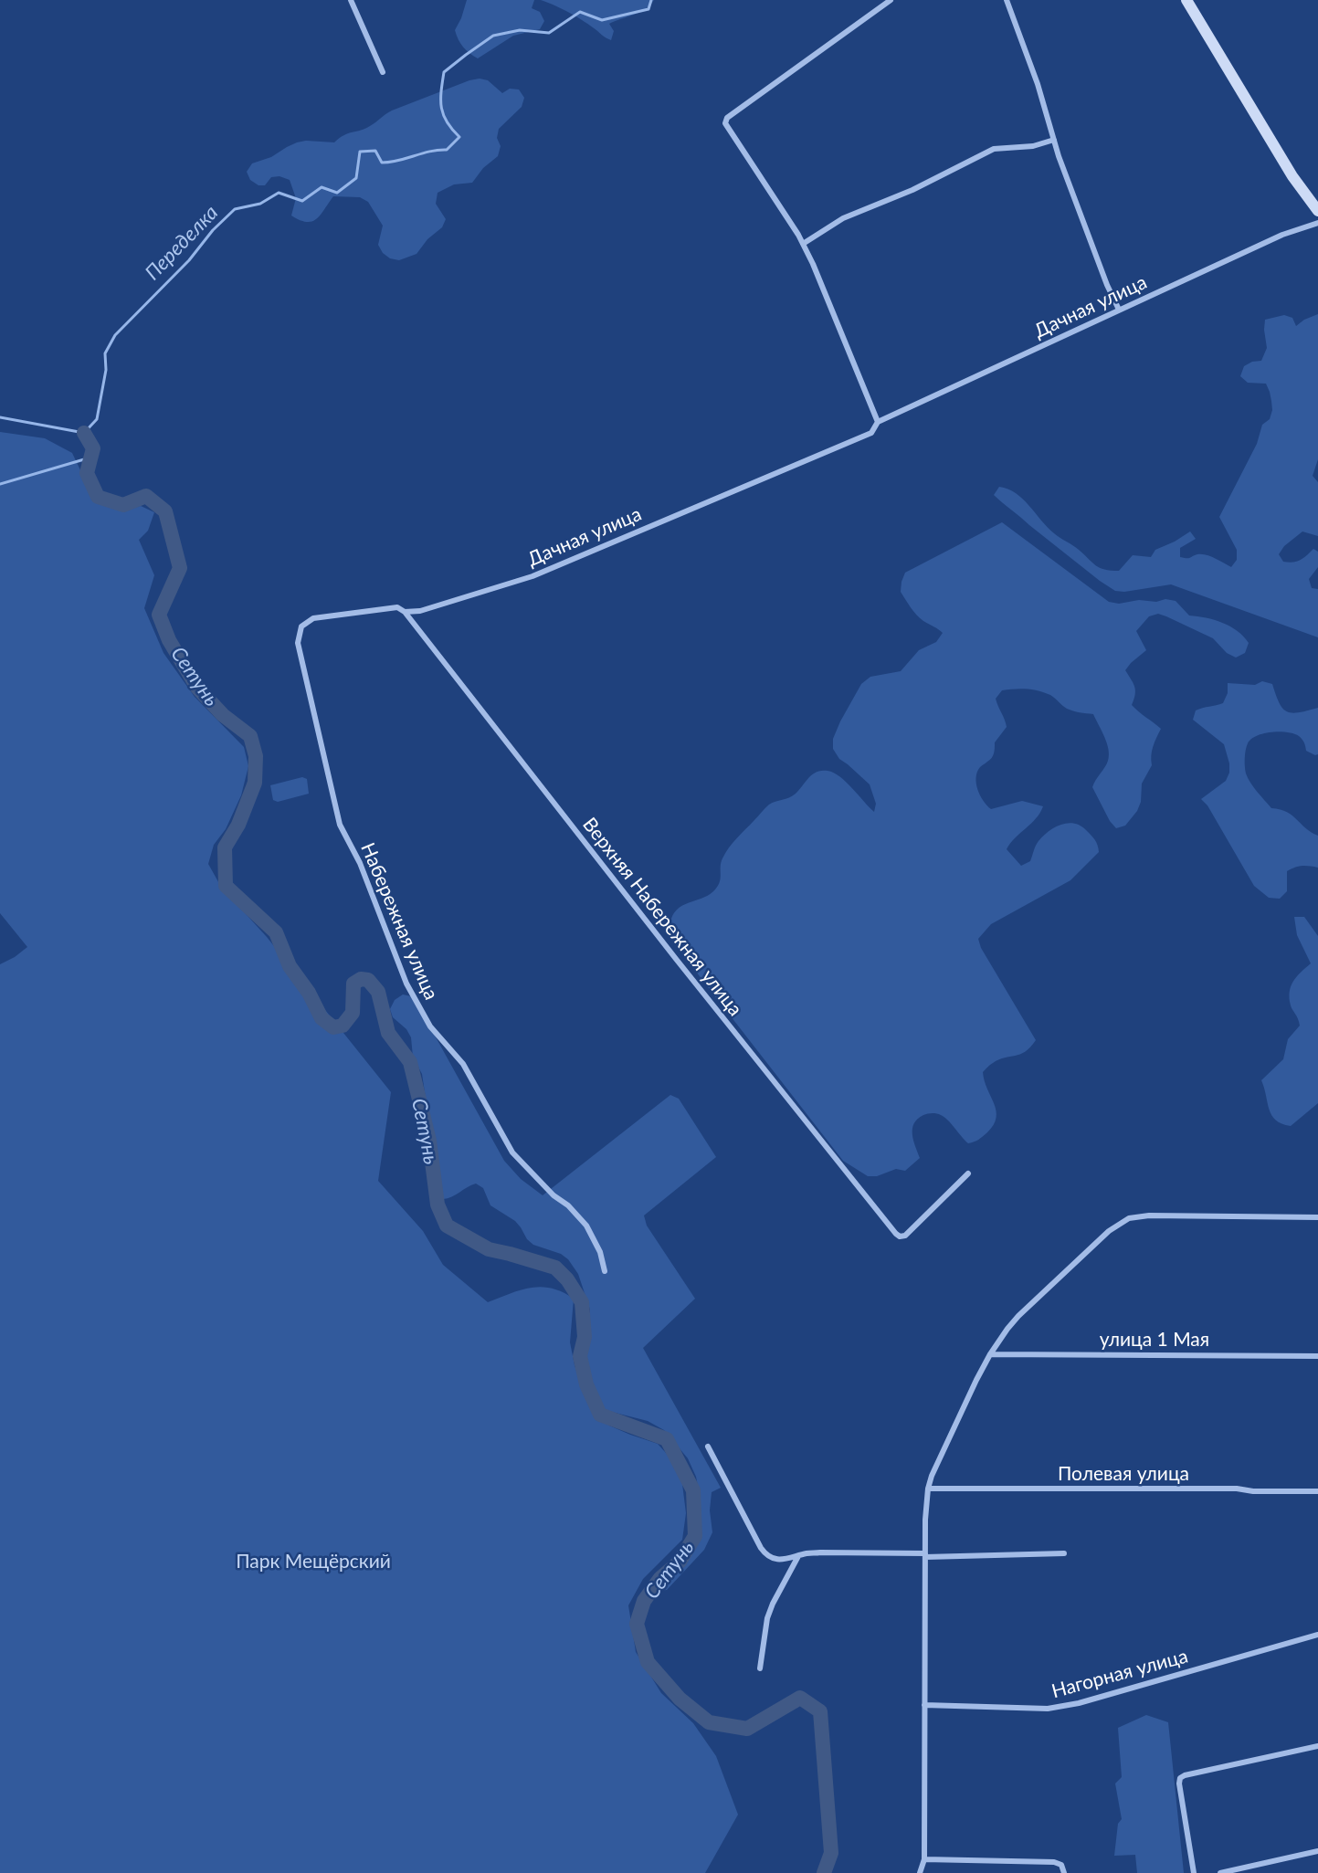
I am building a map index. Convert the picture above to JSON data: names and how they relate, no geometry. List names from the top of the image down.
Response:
{
  "streets": {
    "street": [
      "Дачная улица",
      "Верхняя Набережная улица",
      "Набережная улица",
      "улица 1 Мая",
      "Полевая улица",
      "Нагорная улица"
    ]
  },
  "crossings": [
    ["Дачная улица", "Верхняя Набережная улица"],
    ["Дачная улица", "Набережная улица"]
  ],
  "water": ["Переделка", "Сетунь"],
  "parks": ["Парк Мещёрский"]
}
